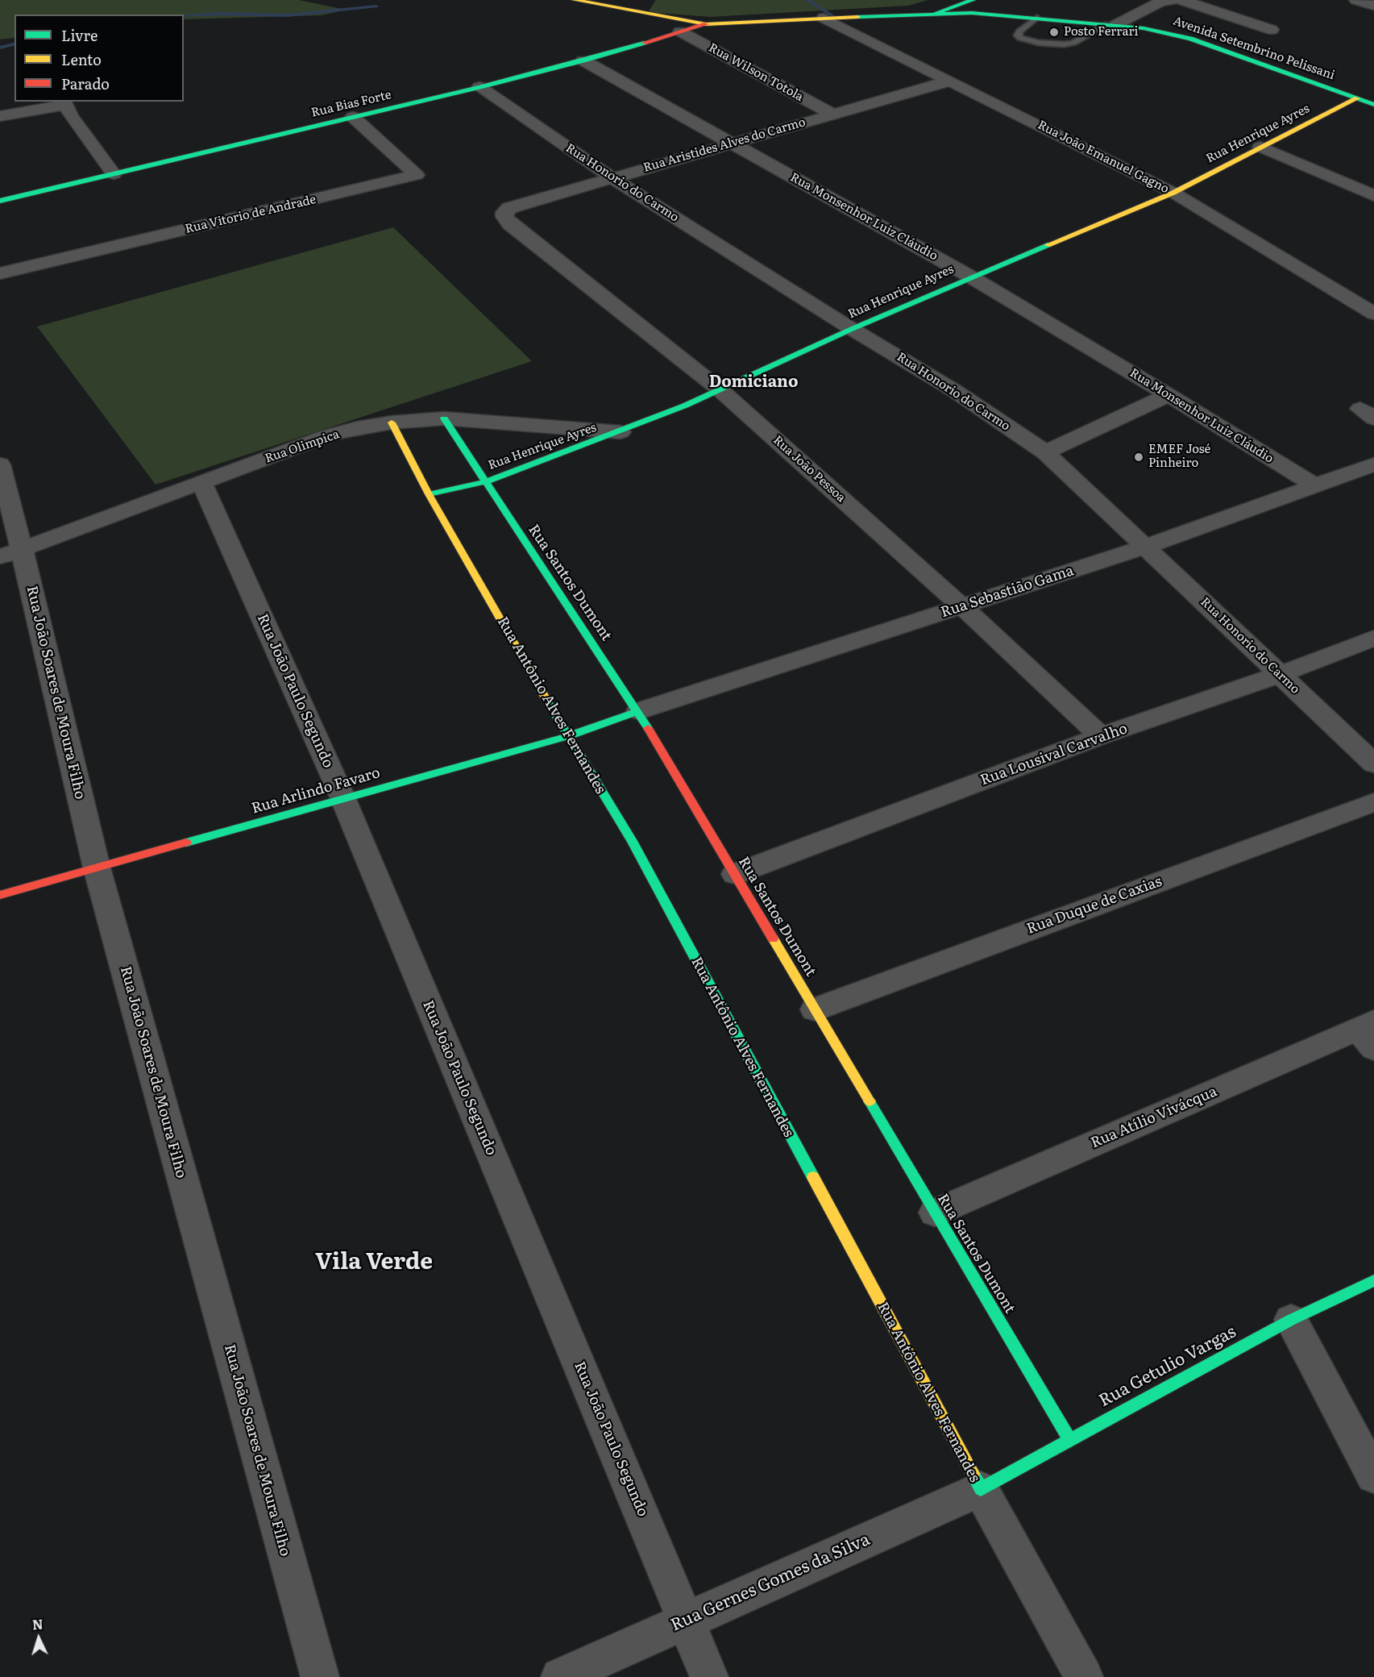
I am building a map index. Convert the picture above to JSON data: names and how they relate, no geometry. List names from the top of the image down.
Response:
{
  "streets": {
    "street": [
      "Avenida Setembrino Pelissani",
      "Rua Wilson Totola",
      "Rua Bias Forte",
      "Rua Henrique Ayres",
      "Rua Aristides Alves do Carmo",
      "Rua João Emanuel Gagno",
      "Rua Honorio do Carmo",
      "Rua Vitorio de Andrade",
      "Rua Monsenhor Luiz Cláudio",
      "Rua Olimpica",
      "Rua João Pessoa",
      "Rua Santos Dumont",
      "Rua Sebastião Gama",
      "Rua João Paulo Segundo",
      "Rua João Soares de Moura Filho",
      "Rua Antônio Alves Fernandes",
      "Rua Lousival Carvalho",
      "Rua Arlindo Favaro",
      "Rua Duque de Caxias",
      "Rua Atílio Vivácqua",
      "Rua Getulio Vargas",
      "Rua Gernes Gomes da Silva"
    ]
  },
  "crossings": [
    ["Avenida Setembrino Pelissani", "Rua Bias Forte"],
    ["Avenida Setembrino Pelissani", "Rua Henrique Ayres"],
    ["Avenida Setembrino Pelissani", "Rua João Emanuel Gagno"],
    ["Rua Wilson Totola", "Rua Bias Forte"],
    ["Rua Wilson Totola", "Rua Aristides Alves do Carmo"],
    ["Rua Bias Forte", "Rua Honorio do Carmo"],
    ["Rua Bias Forte", "Rua Vitorio de Andrade"],
    ["Rua Bias Forte", "Rua Monsenhor Luiz Cláudio"],
    ["Rua Henrique Ayres", "Rua João Emanuel Gagno"],
    ["Rua Henrique Ayres", "Rua Honorio do Carmo"],
    ["Rua Henrique Ayres", "Rua Monsenhor Luiz Cláudio"],
    ["Rua Henrique Ayres", "Rua Olimpica"],
    ["Rua Henrique Ayres", "Rua João Pessoa"],
    ["Rua Henrique Ayres", "Rua Santos Dumont"],
    ["Rua Henrique Ayres", "Rua Antônio Alves Fernandes"],
    ["Rua Aristides Alves do Carmo", "Rua João Emanuel Gagno"],
    ["Rua Aristides Alves do Carmo", "Rua Honorio do Carmo"],
    ["Rua Aristides Alves do Carmo", "Rua Monsenhor Luiz Cláudio"],
    ["Rua Aristides Alves do Carmo", "Rua João Pessoa"],
    ["Rua Honorio do Carmo", "Rua Sebastião Gama"],
    ["Rua Honorio do Carmo", "Rua Lousival Carvalho"],
    ["Rua Monsenhor Luiz Cláudio", "Rua Sebastião Gama"],
    ["Rua Olimpica", "Rua Santos Dumont"],
    ["Rua Olimpica", "Rua João Paulo Segundo"],
    ["Rua Olimpica", "Rua João Soares de Moura Filho"],
    ["Rua Olimpica", "Rua Antônio Alves Fernandes"],
    ["Rua João Pessoa", "Rua Sebastião Gama"],
    ["Rua João Pessoa", "Rua Lousival Carvalho"],
    ["Rua Santos Dumont", "Rua Sebastião Gama"],
    ["Rua Santos Dumont", "Rua Lousival Carvalho"],
    ["Rua Santos Dumont", "Rua Arlindo Favaro"],
    ["Rua Santos Dumont", "Rua Duque de Caxias"],
    ["Rua Santos Dumont", "Rua Atílio Vivácqua"],
    ["Rua Santos Dumont", "Rua Getulio Vargas"],
    ["Rua Sebastião Gama", "Rua Arlindo Favaro"],
    ["Rua João Paulo Segundo", "Rua Arlindo Favaro"],
    ["Rua João Paulo Segundo", "Rua Gernes Gomes da Silva"],
    ["Rua João Soares de Moura Filho", "Rua Arlindo Favaro"],
    ["Rua Antônio Alves Fernandes", "Rua Arlindo Favaro"],
    ["Rua Antônio Alves Fernandes", "Rua Getulio Vargas"],
    ["Rua Antônio Alves Fernandes", "Rua Gernes Gomes da Silva"],
    ["Rua Getulio Vargas", "Rua Gernes Gomes da Silva"]
  ],
  "districts": ["Domiciano", "Vila Verde"],
  "places": ["Posto Ferrari", "EMEF José Pinheiro"],
  "legend": ["Livre", "Lento", "Parado"],
  "north": "top"
}
